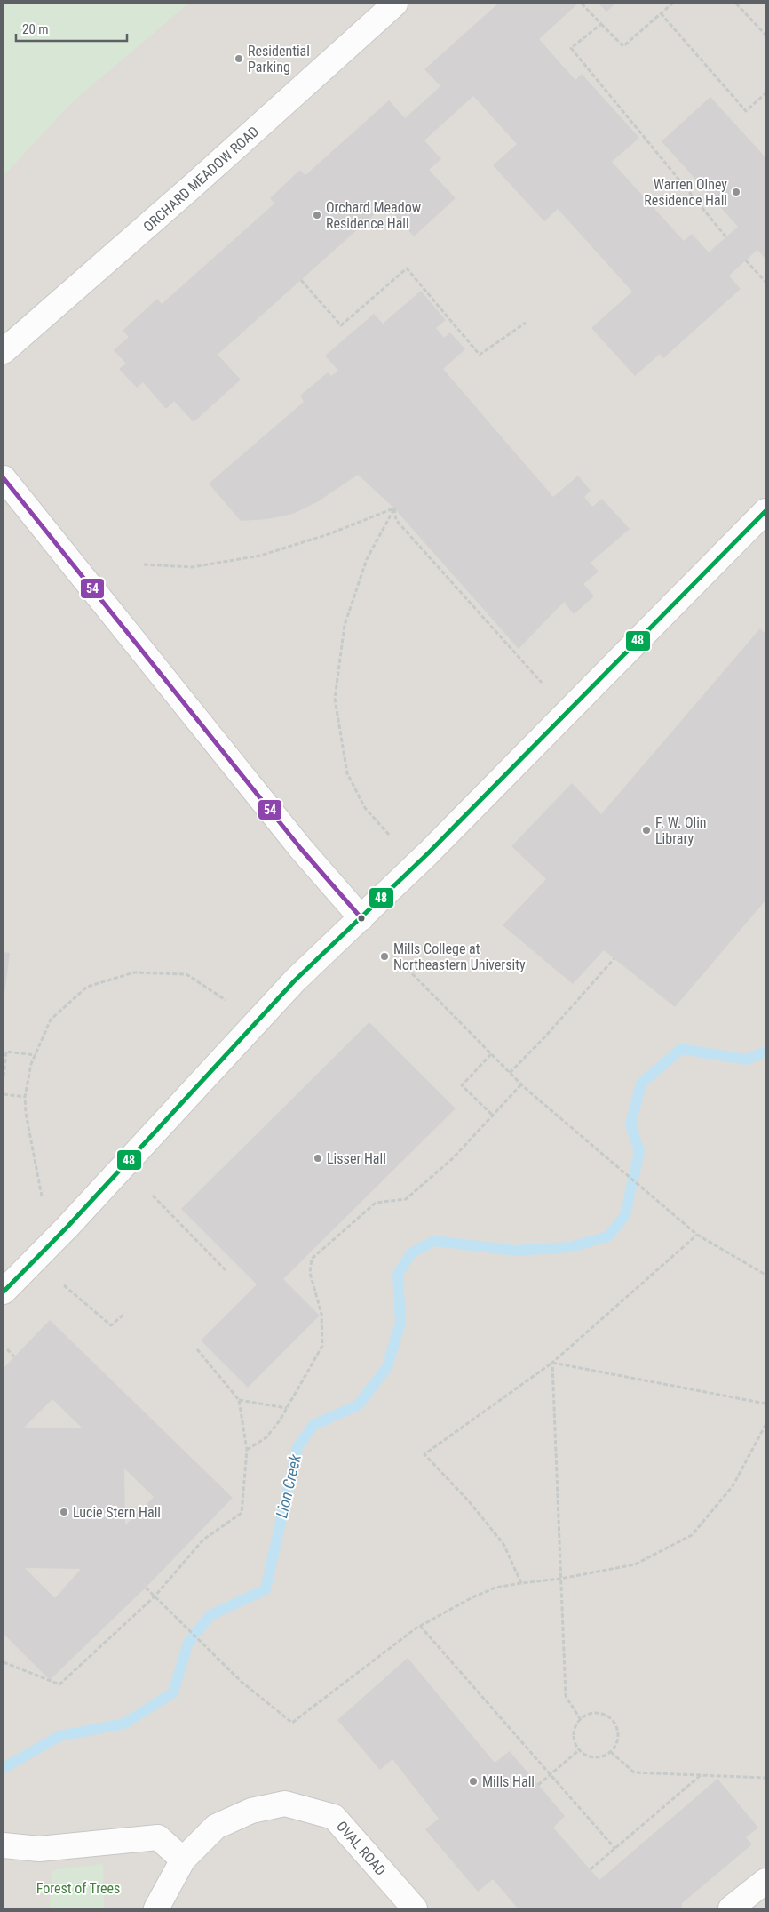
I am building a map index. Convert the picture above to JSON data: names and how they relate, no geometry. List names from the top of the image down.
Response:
{
  "streets": {
    "street": ["ORCHARD MEADOW ROAD", "OVAL ROAD"]
  },
  "water": ["Lion Creek"],
  "parks": ["Forest of Trees"],
  "places": [
    "Residential Parking",
    "Warren Olney Residence Hall",
    "Orchard Meadow Residence Hall",
    "F. W. Olin Library",
    "Mills College at Northeastern University",
    "Lisser Hall",
    "Lucie Stern Hall",
    "Mills Hall"
  ],
  "lines": ["transit line 54", "transit line 48"],
  "scale_bar": "20 m"
}
